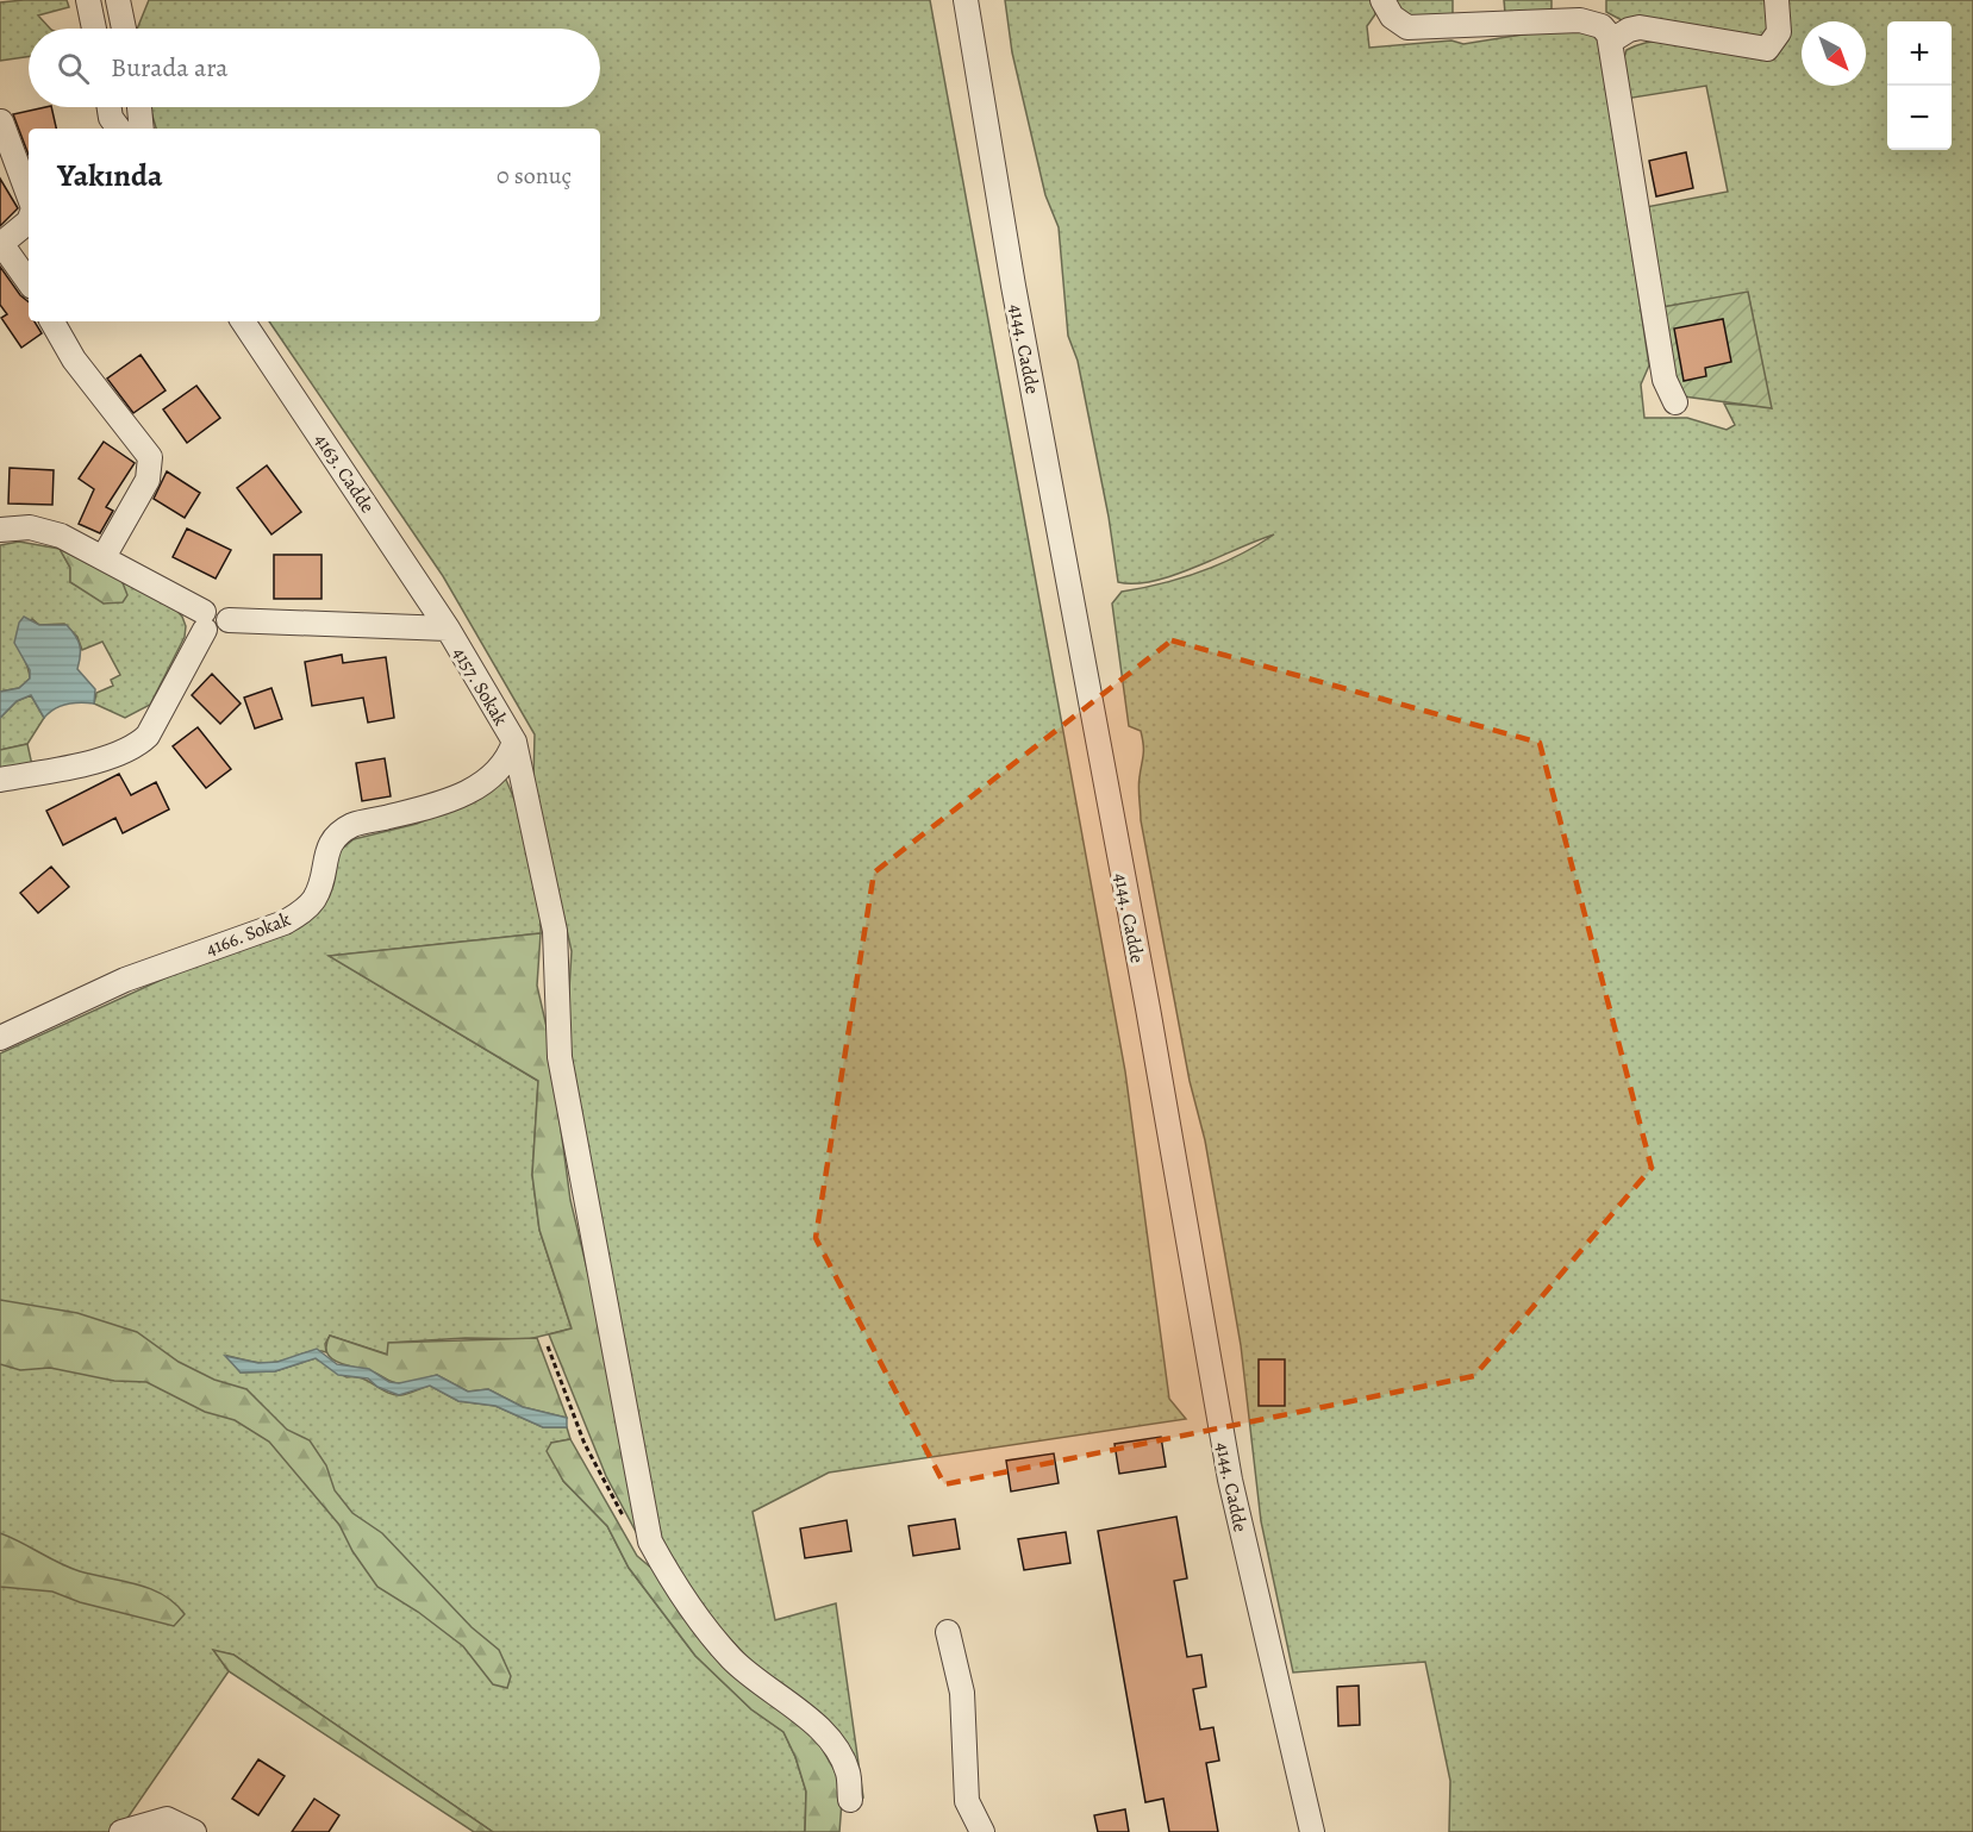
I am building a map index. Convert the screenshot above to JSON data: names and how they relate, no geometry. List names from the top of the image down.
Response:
{
  "streets": {
    "street": [
      "4144. Cadde",
      "4163. Cadde",
      "4157. Sokak",
      "4166. Sokak"
    ]
  },
  "crossings": [
    ["4163. Cadde", "4157. Sokak"],
    ["4157. Sokak", "4166. Sokak"]
  ],
  "north": "bottom right",
  "page": {
    "map_buttons": ["+", "−"],
    "search": "Burada ara",
    "heading": ["Yakında", "0 sonuç"]
  }
}
